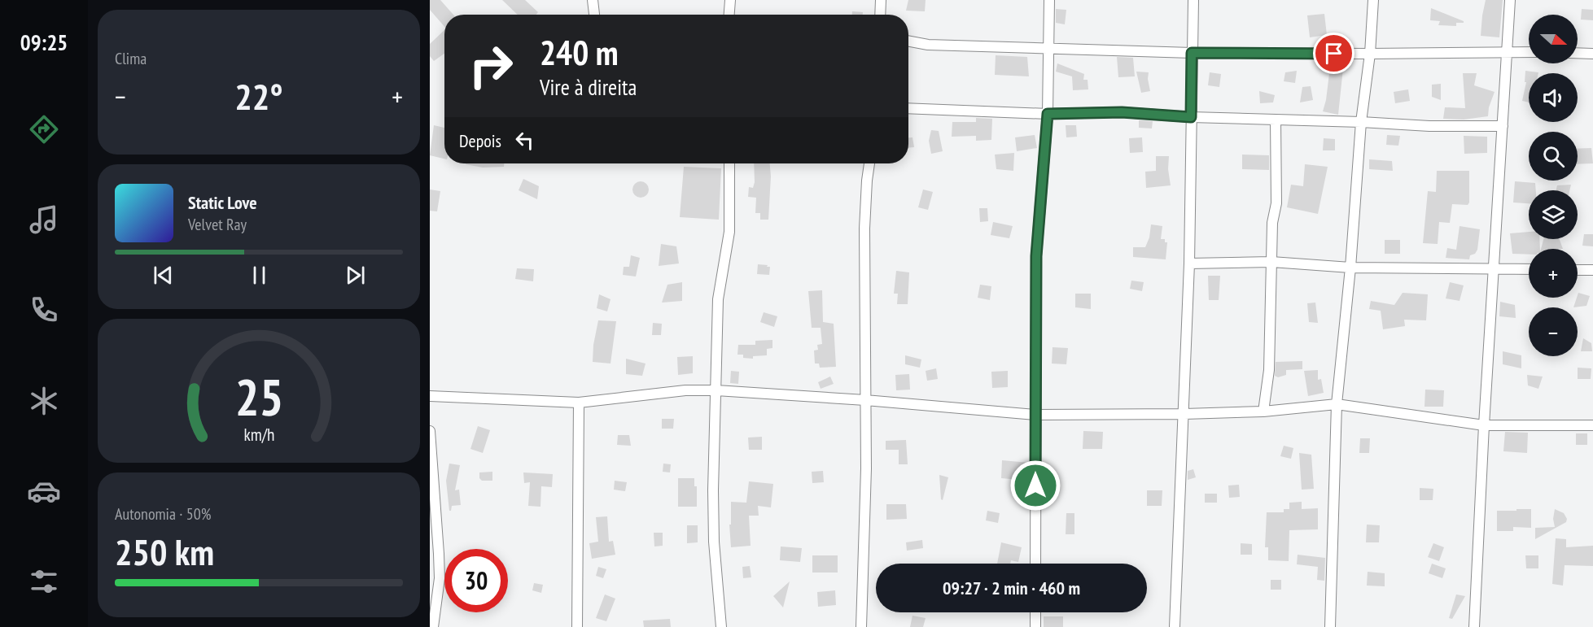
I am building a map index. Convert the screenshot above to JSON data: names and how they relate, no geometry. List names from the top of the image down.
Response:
{
  "north": "right",
  "page": {
    "tabs": "09:25",
    "tile": [
      "Clima",
      ["Autonomia · 50%", "250 km"]
    ],
    "map_buttons": ["+", "−"],
    "turn": ["240 m", "Vire à direita"],
    "heat": ["−", "22°", "+"],
    "then": "Depois",
    "song": ["Static Love", "Velvet Ray"],
    "limit": "30",
    "trip": "09:27 · 2 min · 460 m",
    "gauge": ["25", "km/h"]
  }
}
